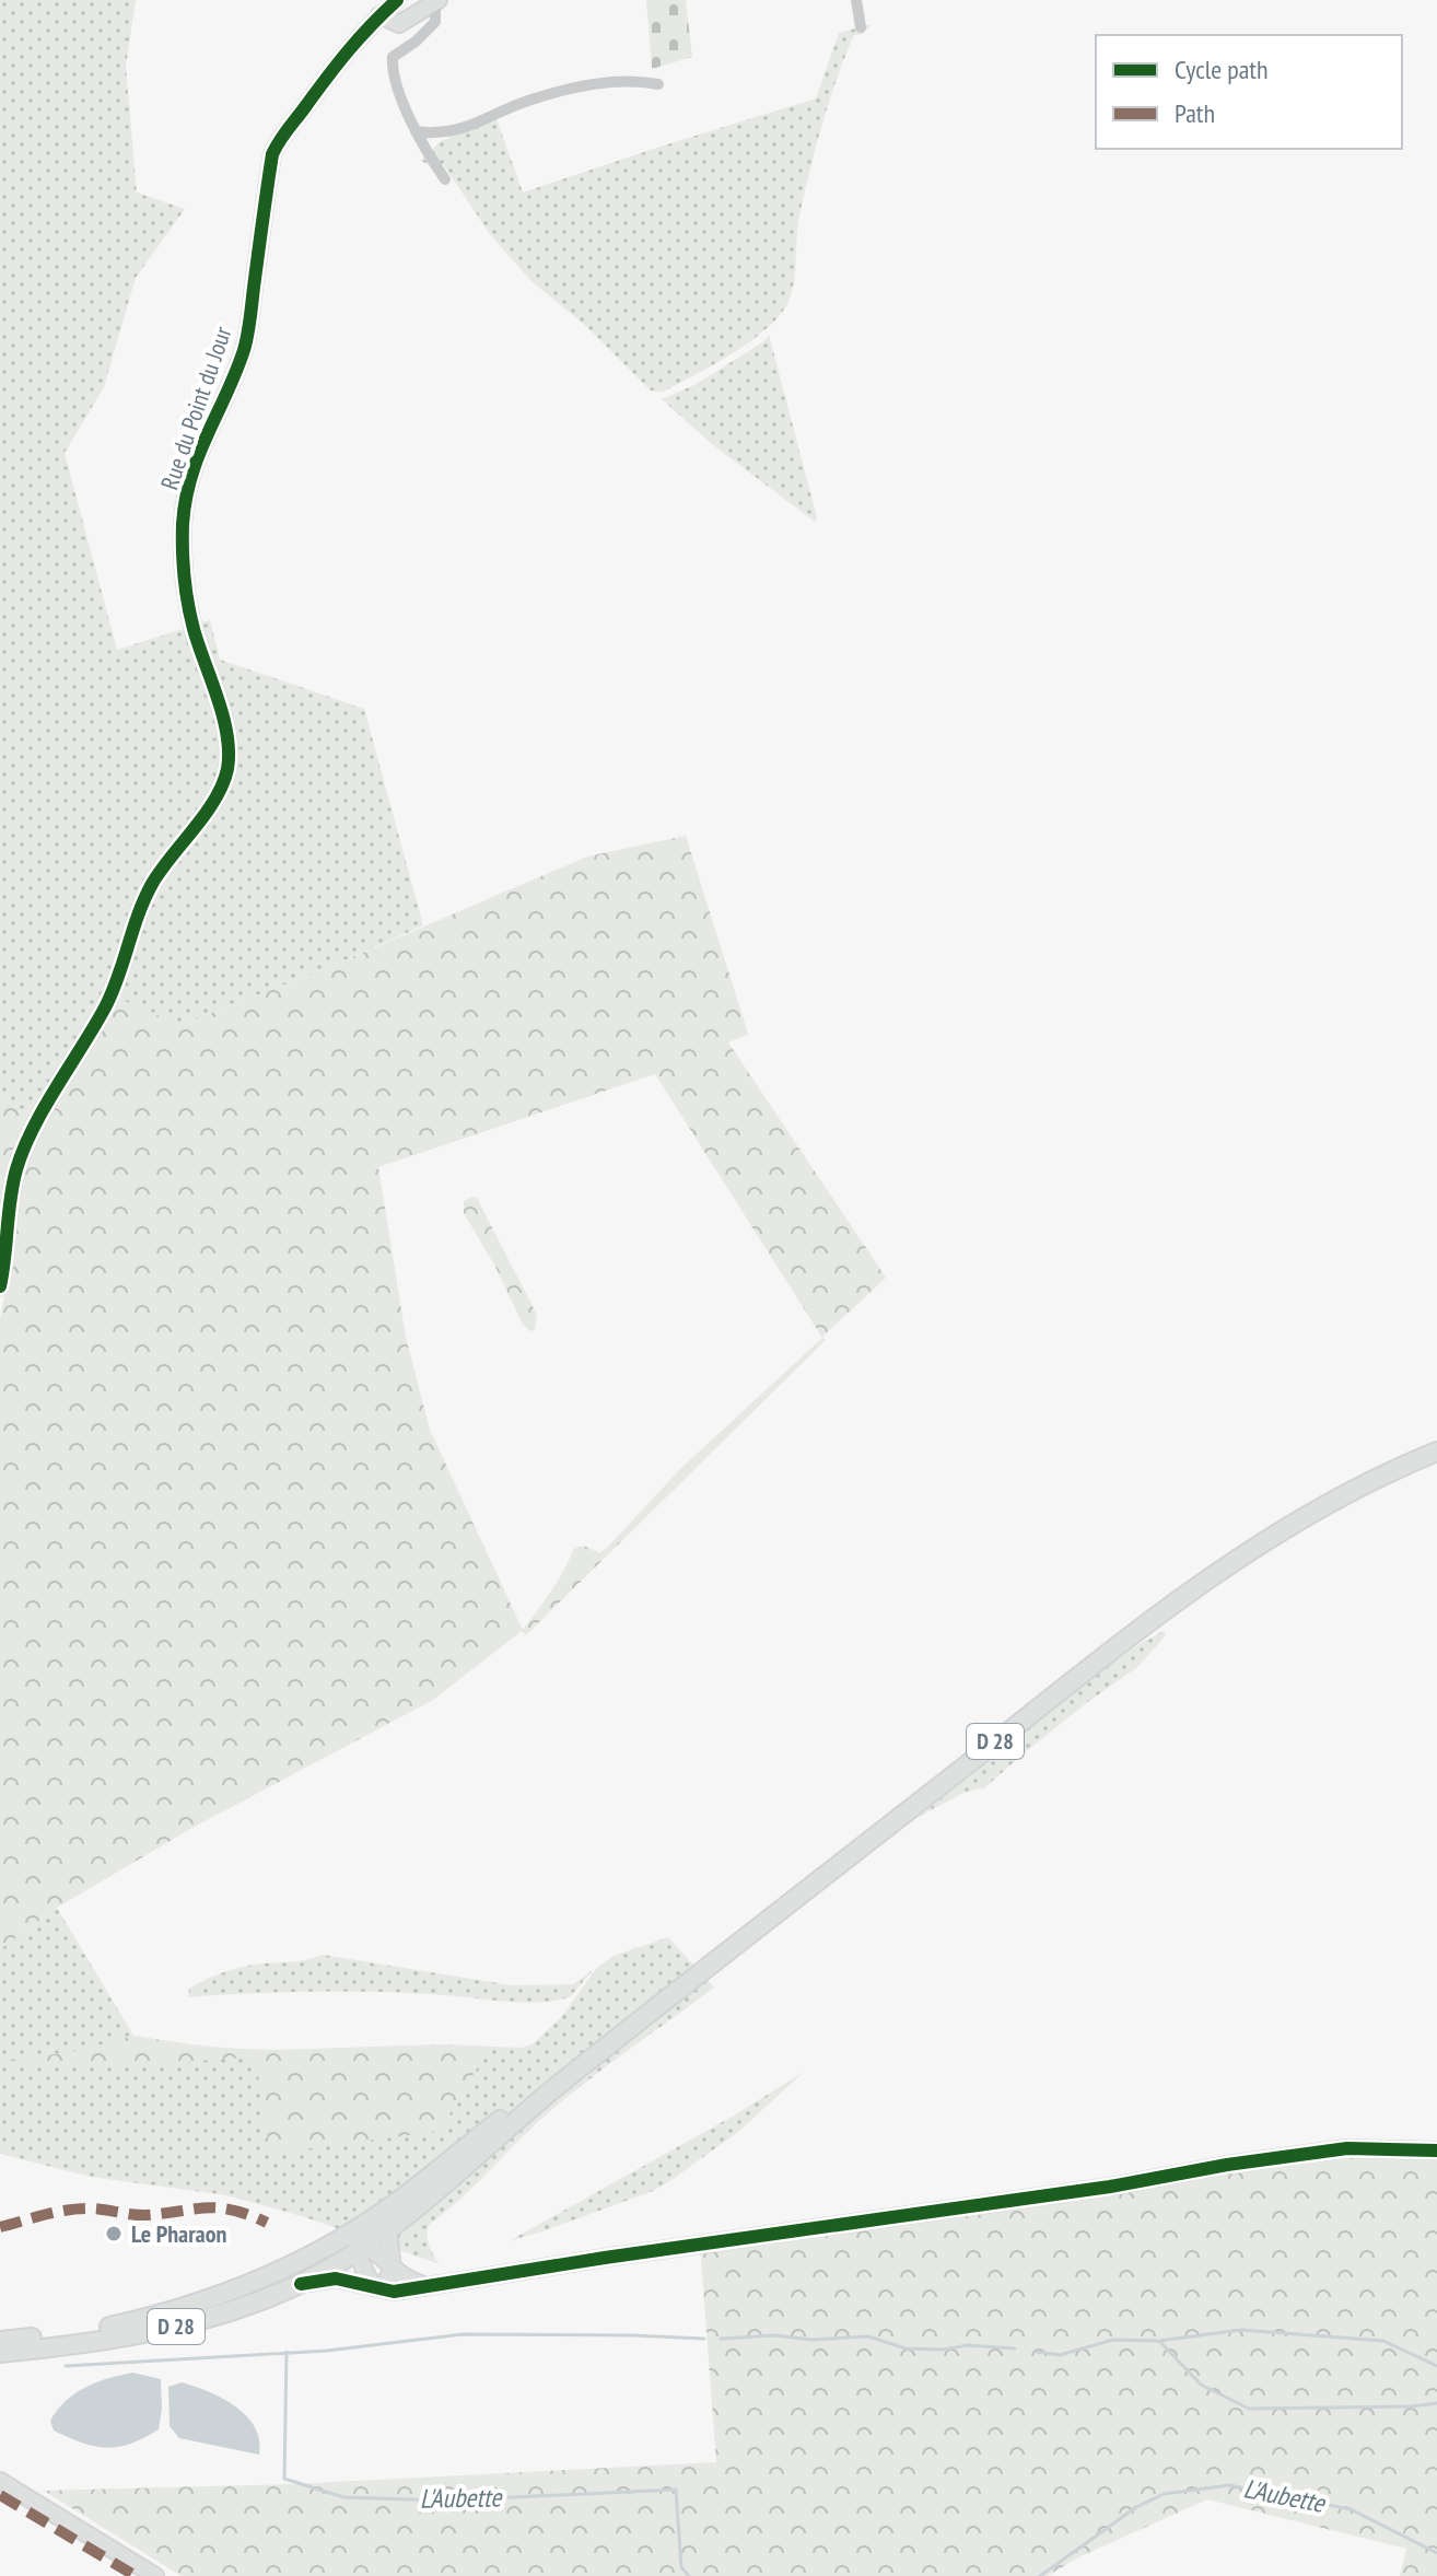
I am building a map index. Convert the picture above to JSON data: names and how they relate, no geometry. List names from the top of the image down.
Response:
{
  "streets": {
    "main road": ["D 28"],
    "street": ["Rue du Point du Jour"]
  },
  "water": ["L'Aubette"],
  "places": ["Le Pharaon"],
  "legend": ["Cycle path", "Path"]
}
